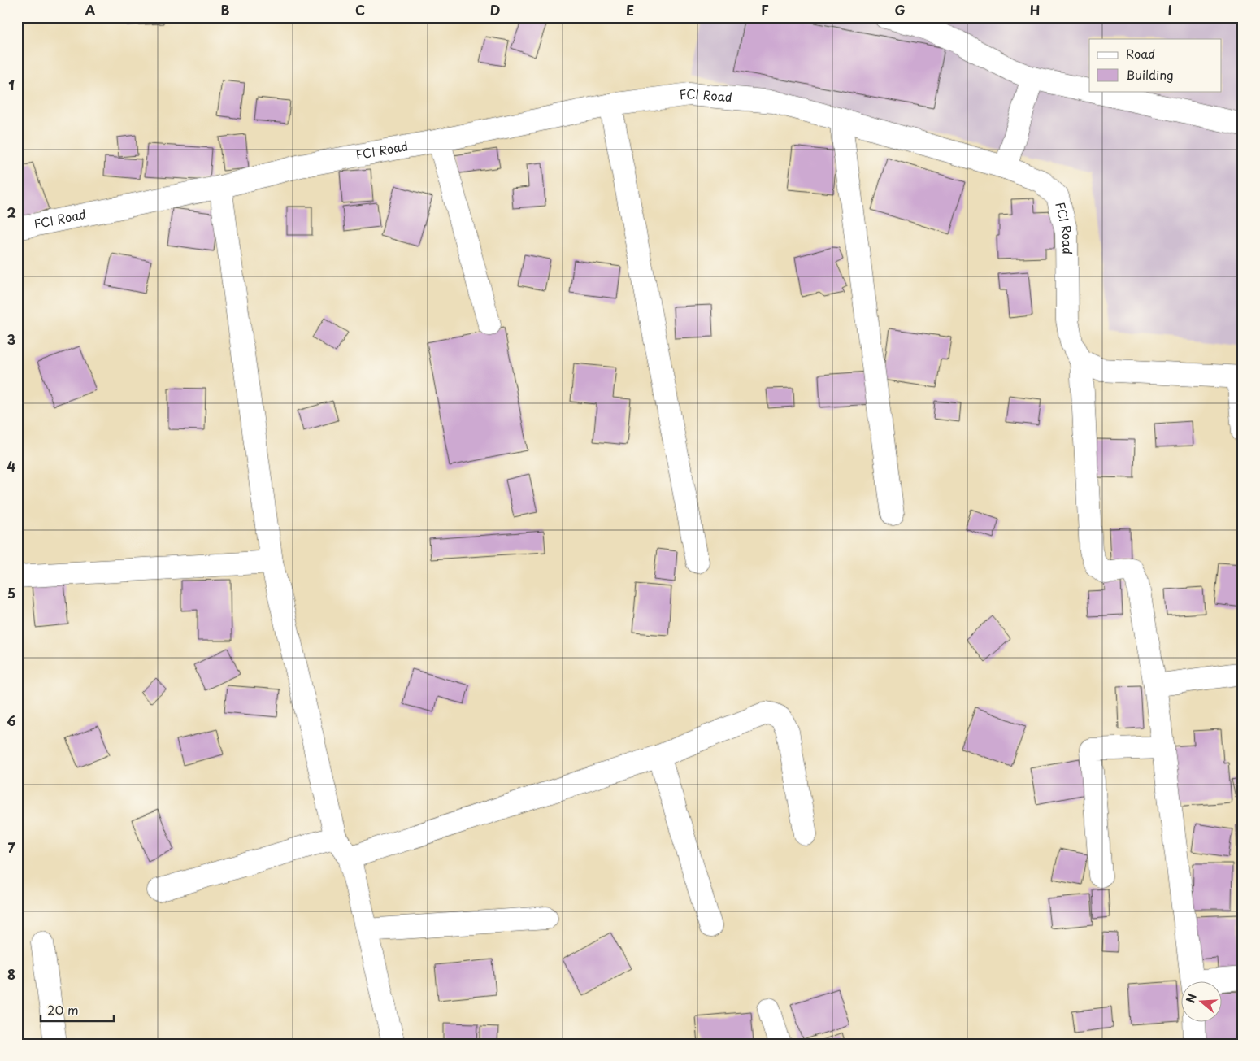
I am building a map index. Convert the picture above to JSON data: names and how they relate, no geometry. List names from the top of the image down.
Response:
{
  "streets": {
    "street": ["FCI Road"]
  },
  "legend": ["Road", "Building"],
  "scale_bar": "20 m",
  "north": "left",
  "grid": {
    "columns": [
      "A",
      "B",
      "C",
      "D",
      "E",
      "F",
      "G",
      "H",
      "I"
    ],
    "rows": [
      "1",
      "2",
      "3",
      "4",
      "5",
      "6",
      "7",
      "8"
    ]
  }
}
